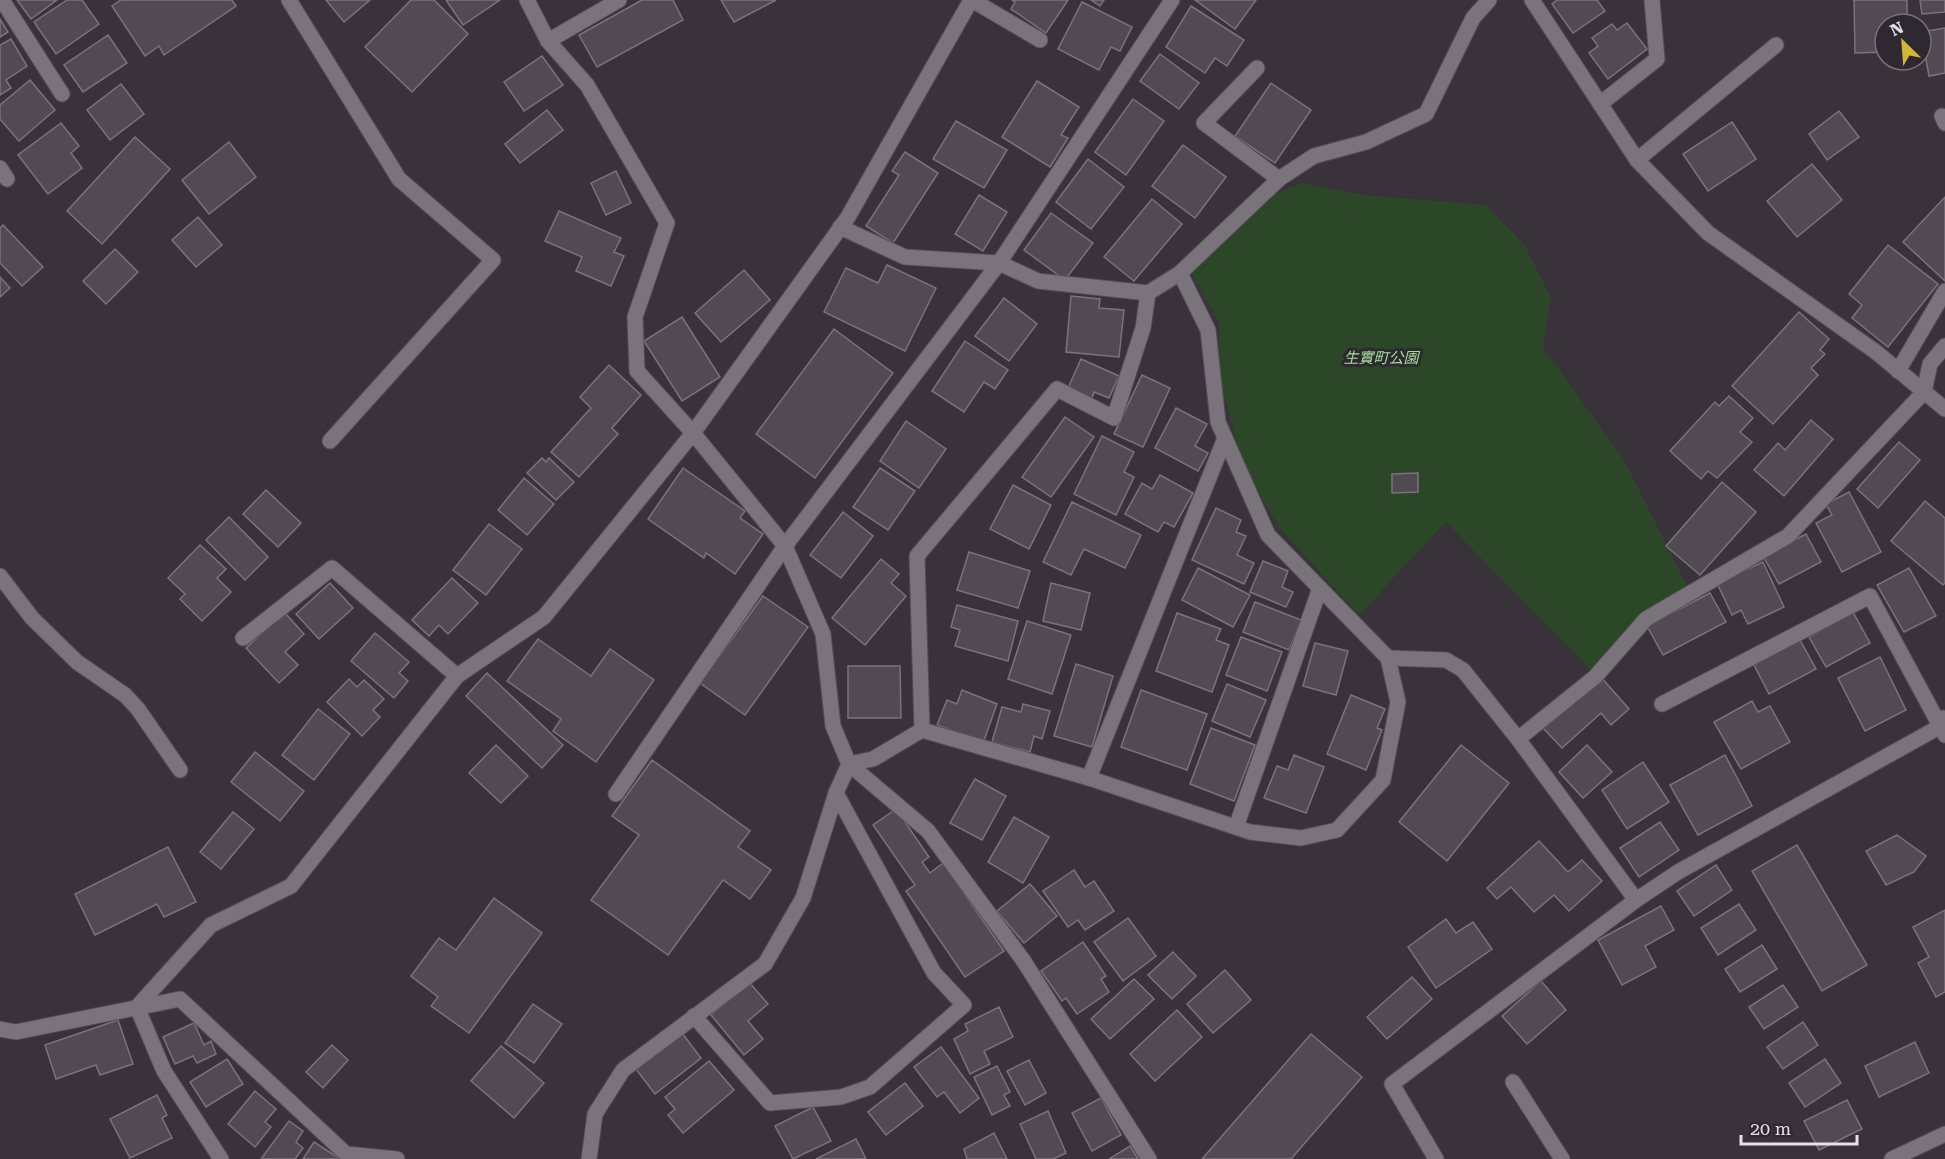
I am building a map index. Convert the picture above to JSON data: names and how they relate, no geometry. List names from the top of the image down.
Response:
{
  "parks": ["生實町公園"],
  "scale_bar": "20 m",
  "north": "top left"
}
